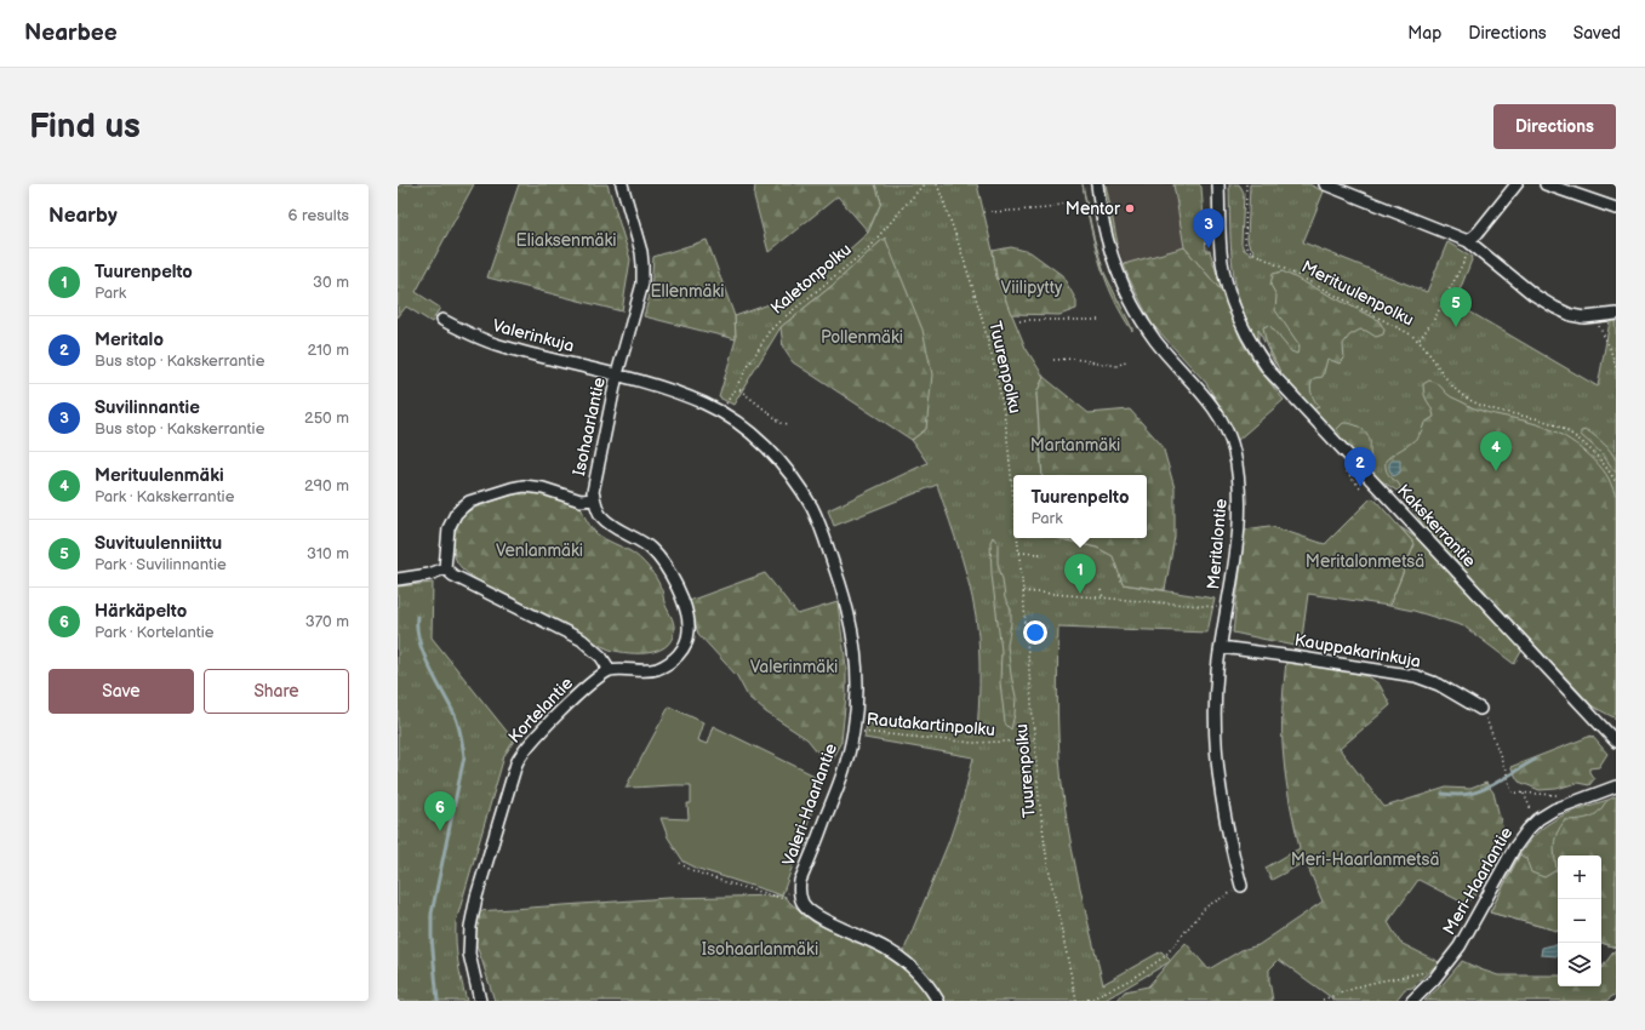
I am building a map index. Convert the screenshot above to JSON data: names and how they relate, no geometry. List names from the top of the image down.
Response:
{
  "streets": {
    "street": [
      "Valerinkuja",
      "Isohaarlantie",
      "Kakskerrantie",
      "Meritalontie",
      "Kauppakarinkuja",
      "Kortelantie",
      "Valeri-Haarlantie",
      "Meri-Haarlantie"
    ],
    "path": [
      "Kaletonpolku",
      "Merituulenpolku",
      "Tuurenpolku",
      "Rautakartinpolku"
    ]
  },
  "crossings": [
    ["Valerinkuja", "Isohaarlantie"],
    ["Valerinkuja", "Valeri-Haarlantie"],
    ["Tuurenpolku", "Rautakartinpolku"],
    ["Isohaarlantie", "Kortelantie"],
    ["Isohaarlantie", "Valeri-Haarlantie"],
    ["Meritalontie", "Kauppakarinkuja"]
  ],
  "parks": [
    "Eliaksenmäki",
    "Viilipytty",
    "Ellenmäki",
    "Pollenmäki",
    "Martanmäki",
    "Venlanmäki",
    "Meritalonmetsä",
    "Valerinmäki",
    "Meri-Haarlanmetsä",
    "Isohaarlanmäki"
  ],
  "places": ["Mentor"],
  "page": {
    "header": "Nearbee",
    "nav": ["Map", "Directions", "Saved"],
    "buttons": [
      "Directions",
      ["Save", "Share"]
    ],
    "title": "Find us",
    "heading": ["Nearby", "6 results"],
    "pins": [
      "3",
      "5",
      "4",
      "2",
      "1",
      "6"
    ],
    "list": [
      {
        "mark": "1",
        "name": "Tuurenpelto",
        "note": "Park",
        "value": "30 m"
      },
      {
        "mark": "2",
        "name": "Meritalo",
        "note": "Bus stop · Kakskerrantie",
        "value": "210 m"
      },
      {
        "mark": "3",
        "name": "Suvilinnantie",
        "note": "Bus stop · Kakskerrantie",
        "value": "250 m"
      },
      {
        "mark": "4",
        "name": "Merituulenmäki",
        "note": "Park · Kakskerrantie",
        "value": "290 m"
      },
      {
        "mark": "5",
        "name": "Suvituulenniittu",
        "note": "Park · Suvilinnantie",
        "value": "310 m"
      },
      {
        "mark": "6",
        "name": "Härkäpelto",
        "note": "Park · Kortelantie",
        "value": "370 m"
      }
    ],
    "popup": ["Tuurenpelto", "Park"],
    "map_buttons": ["+", "−"]
  }
}
